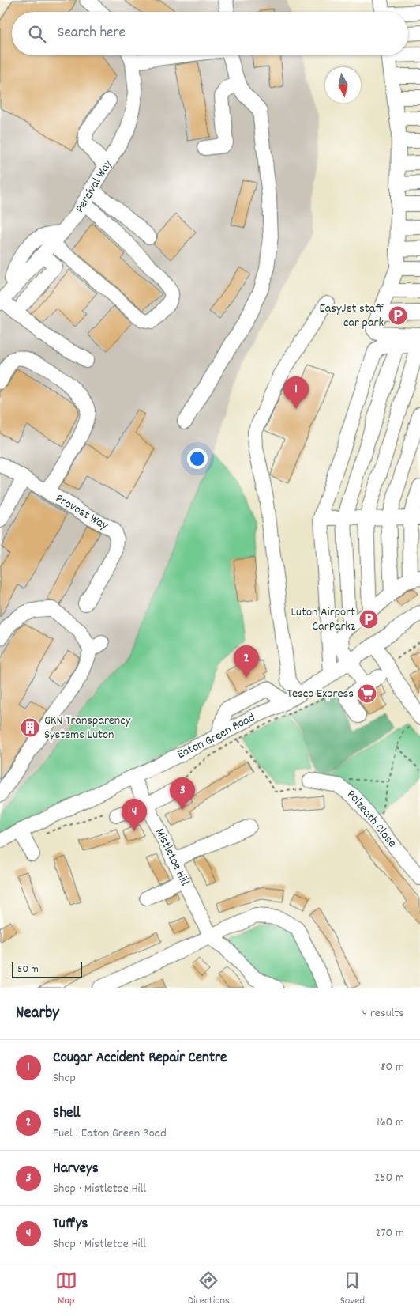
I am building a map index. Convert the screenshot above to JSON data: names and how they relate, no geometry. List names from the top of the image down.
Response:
{
  "streets": {
    "street": [
      "Percival Way",
      "Provost Way",
      "Eaton Green Road",
      "Polzeath Close",
      "Mistletoe Hill"
    ]
  },
  "crossings": [
    ["Eaton Green Road", "Mistletoe Hill"]
  ],
  "places": {
    "parking": ["EasyJet staff car park", "Luton Airport CarParkz"],
    "supermarket": ["Tesco Express"],
    "building": ["GKN Transparency Systems Luton"]
  },
  "scale_bar": "50 m",
  "north": "bottom",
  "page": {
    "search": "Search here",
    "pins": [
      "1",
      "2",
      "3",
      "4"
    ],
    "scale": "50 m",
    "heading": ["Nearby", "4 results"],
    "list": [
      {
        "mark": "1",
        "name": "Cougar Accident Repair Centre",
        "note": "Shop",
        "value": "80 m"
      },
      {
        "mark": "2",
        "name": "Shell",
        "note": "Fuel · Eaton Green Road",
        "value": "160 m"
      },
      {
        "mark": "3",
        "name": "Harveys",
        "note": "Shop · Mistletoe Hill",
        "value": "250 m"
      },
      {
        "mark": "4",
        "name": "Tuffys",
        "note": "Shop · Mistletoe Hill",
        "value": "270 m"
      }
    ],
    "nav": ["Map", "Directions", "Saved"]
  }
}
